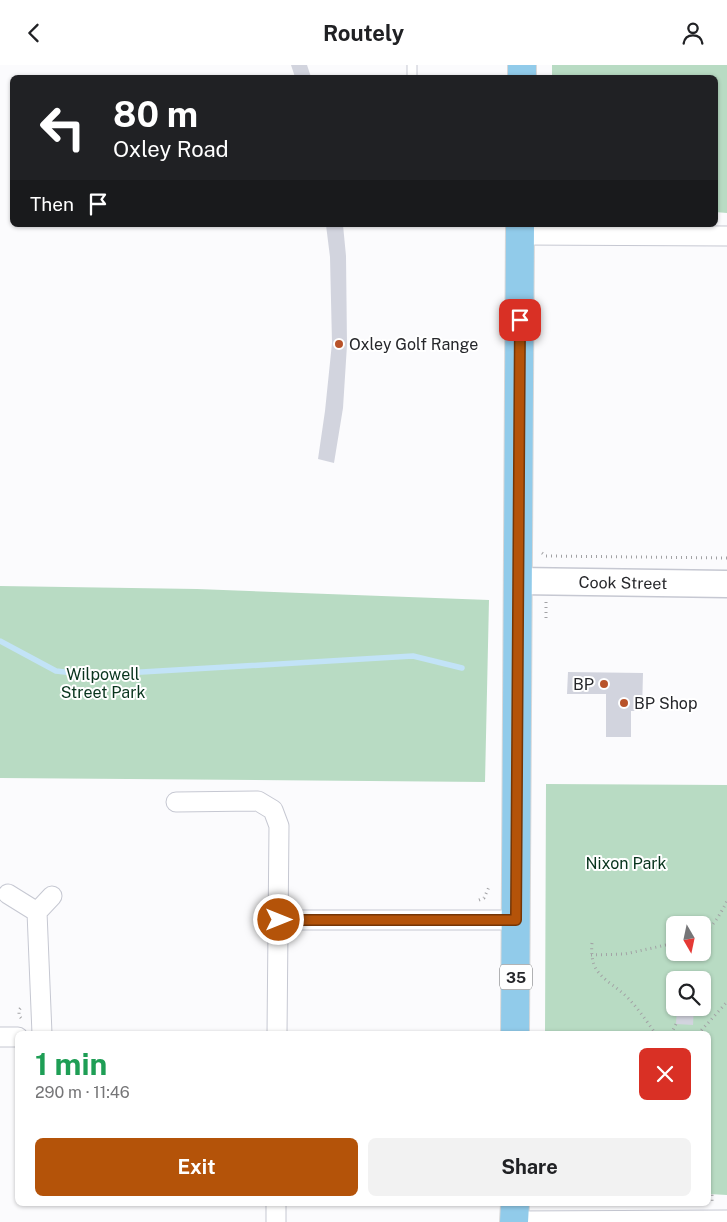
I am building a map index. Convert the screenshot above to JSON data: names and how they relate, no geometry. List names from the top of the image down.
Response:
{
  "streets": {
    "main road": ["35"],
    "street": ["Cook Street"]
  },
  "crossings": [
    ["Cook Street", "35"]
  ],
  "parks": ["Wilpowell Street Park", "Nixon Park"],
  "places": ["Oxley Golf Range", "BP", "BP Shop"],
  "north": "bottom",
  "page": {
    "header": "Routely",
    "turn": ["80 m", "Oxley Road"],
    "then": "Then",
    "heading": ["1 min", "290 m · 11:46"],
    "buttons": ["Exit", "Share"]
  }
}
